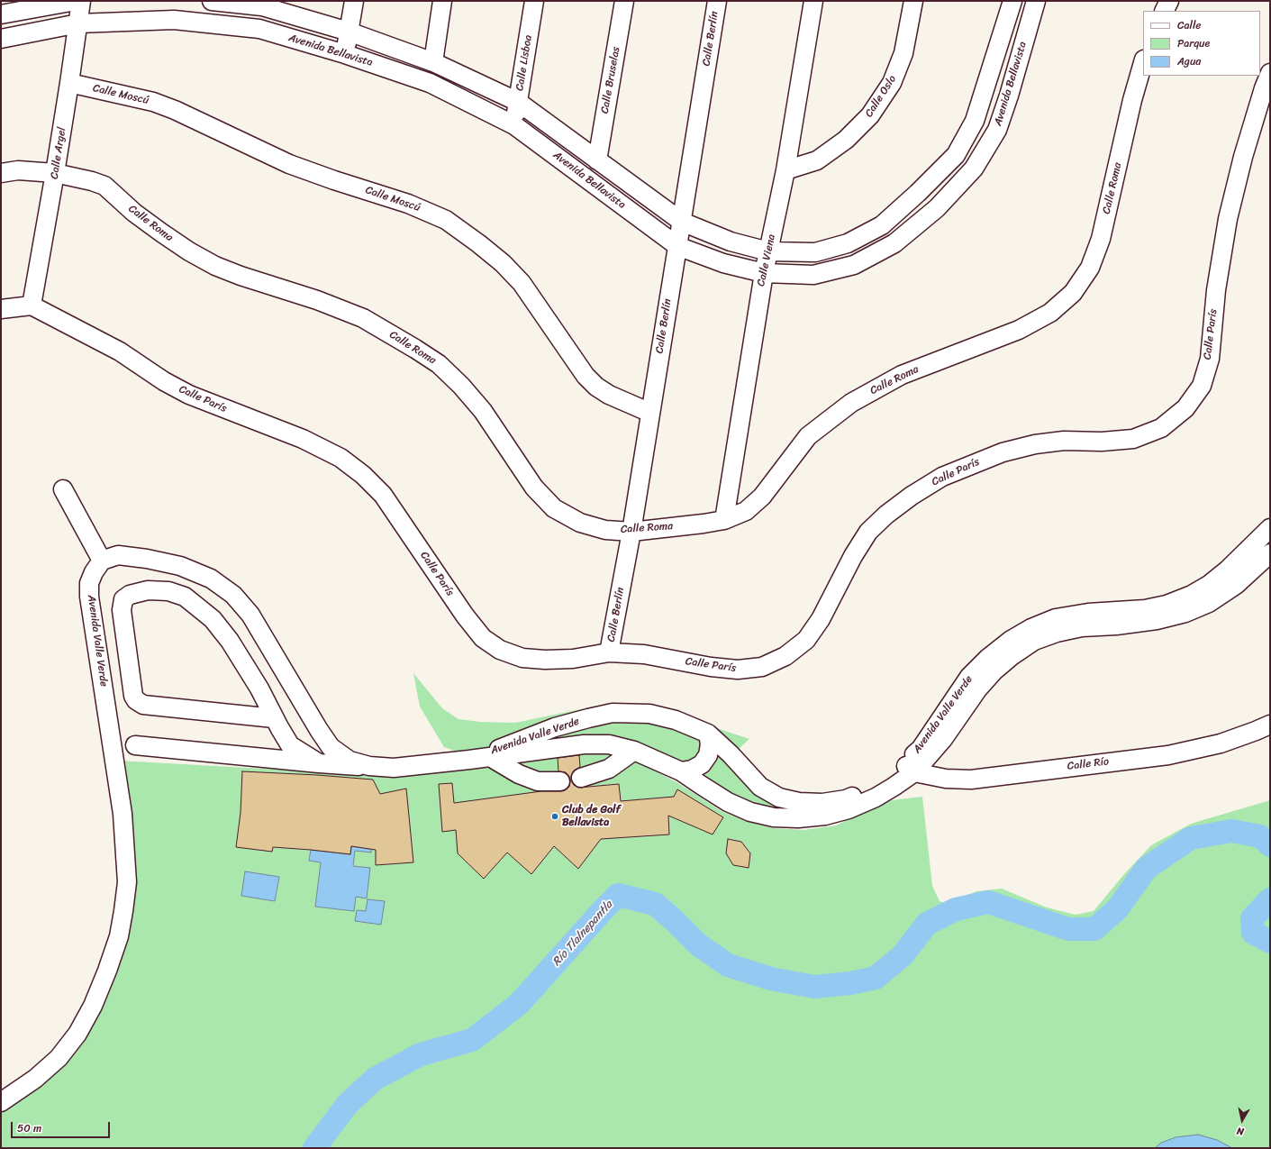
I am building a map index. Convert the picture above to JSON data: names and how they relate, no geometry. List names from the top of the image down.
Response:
{
  "streets": {
    "street": [
      "Calle Berlín",
      "Avenida Bellavista",
      "Calle Lisboa",
      "Calle Bruselas",
      "Calle Moscú",
      "Calle Oslo",
      "Calle Argel",
      "Calle Roma",
      "Calle Viena",
      "Calle París",
      "Avenida Valle Verde",
      "Calle Río"
    ]
  },
  "crossings": [
    ["Calle Berlín", "Avenida Bellavista"],
    ["Calle Berlín", "Calle Moscú"],
    ["Calle Berlín", "Calle Roma"],
    ["Calle Berlín", "Calle París"],
    ["Avenida Bellavista", "Calle Lisboa"],
    ["Avenida Bellavista", "Calle Bruselas"],
    ["Avenida Bellavista", "Calle Argel"],
    ["Avenida Bellavista", "Calle Viena"],
    ["Calle Moscú", "Calle Argel"],
    ["Calle Oslo", "Calle Viena"],
    ["Calle Argel", "Calle Roma"],
    ["Calle Argel", "Calle París"],
    ["Calle Roma", "Calle Viena"],
    ["Avenida Valle Verde", "Calle Río"]
  ],
  "water": ["Río Tlalnepantla"],
  "places": ["Club de Golf Bellavista"],
  "legend": ["Calle", "Parque", "Agua"],
  "scale_bar": "50 m",
  "north": "bottom"
}
